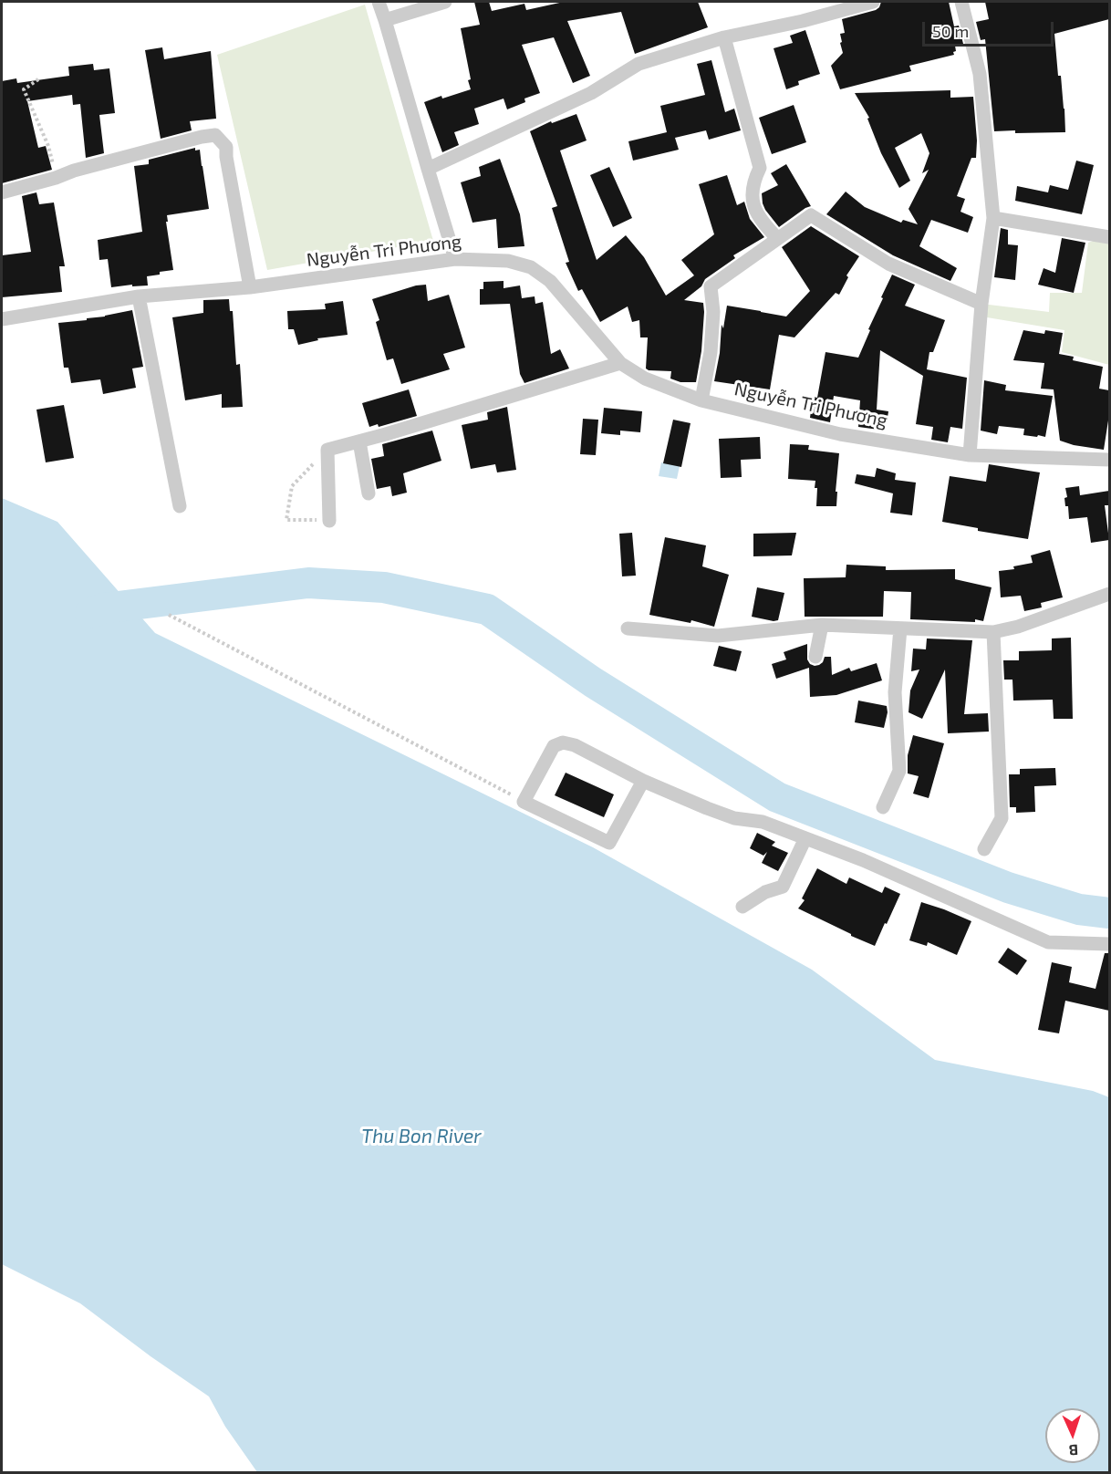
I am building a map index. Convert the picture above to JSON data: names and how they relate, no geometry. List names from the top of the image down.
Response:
{
  "streets": {
    "street": ["Nguyễn Tri Phương"]
  },
  "water": ["Thu Bon River"],
  "scale_bar": "50 m",
  "north": "bottom"
}
